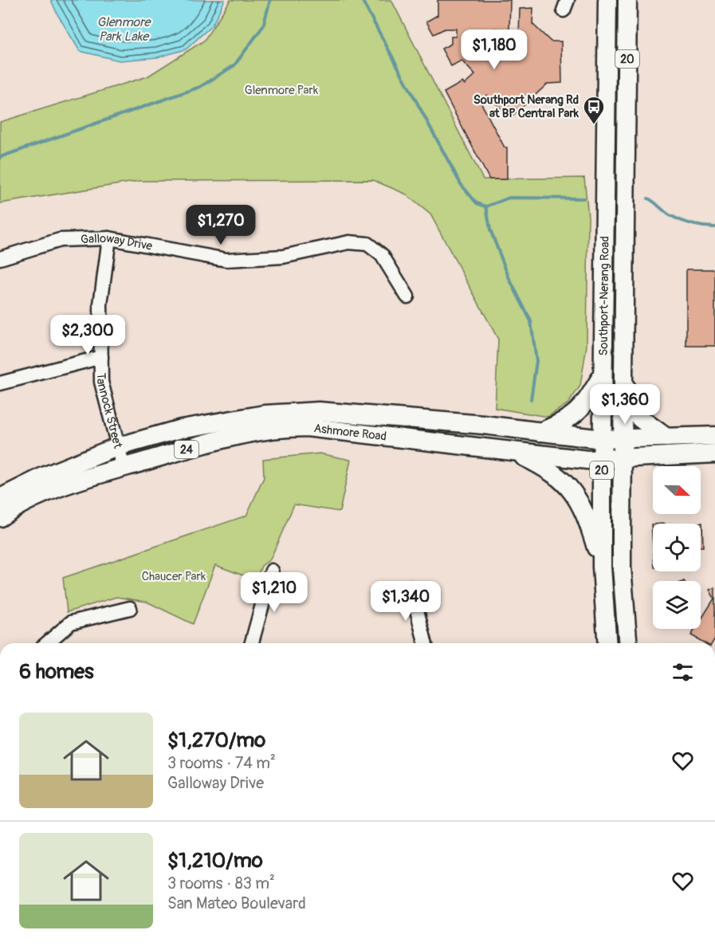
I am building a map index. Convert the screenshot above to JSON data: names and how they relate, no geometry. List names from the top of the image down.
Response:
{
  "streets": {
    "main road": [
      "20",
      "Southport-Nerang Road",
      "Ashmore Road",
      "24"
    ],
    "street": ["Galloway Drive", "Tannock Street"]
  },
  "crossings": [
    ["Galloway Drive", "Tannock Street"],
    ["Southport-Nerang Road", "Ashmore Road"],
    ["Tannock Street", "Ashmore Road"]
  ],
  "water": ["Glenmore Park Lake"],
  "parks": ["Glenmore Park", "Chaucer Park"],
  "places": {
    "bus stop": ["Southport Nerang Rd at BP Central Park"]
  },
  "north": "right",
  "page": {
    "price": [
      "$1,180",
      "$1,270",
      "$2,300",
      "$1,360",
      "$1,210",
      "$1,340"
    ],
    "heading": "6 homes",
    "list": [
      {
        "name": "$1,270/mo",
        "note": "3 rooms · 74 m² · Galloway Drive"
      },
      {
        "name": "$1,210/mo",
        "note": "3 rooms · 83 m² · San Mateo Boulevard"
      }
    ]
  }
}
